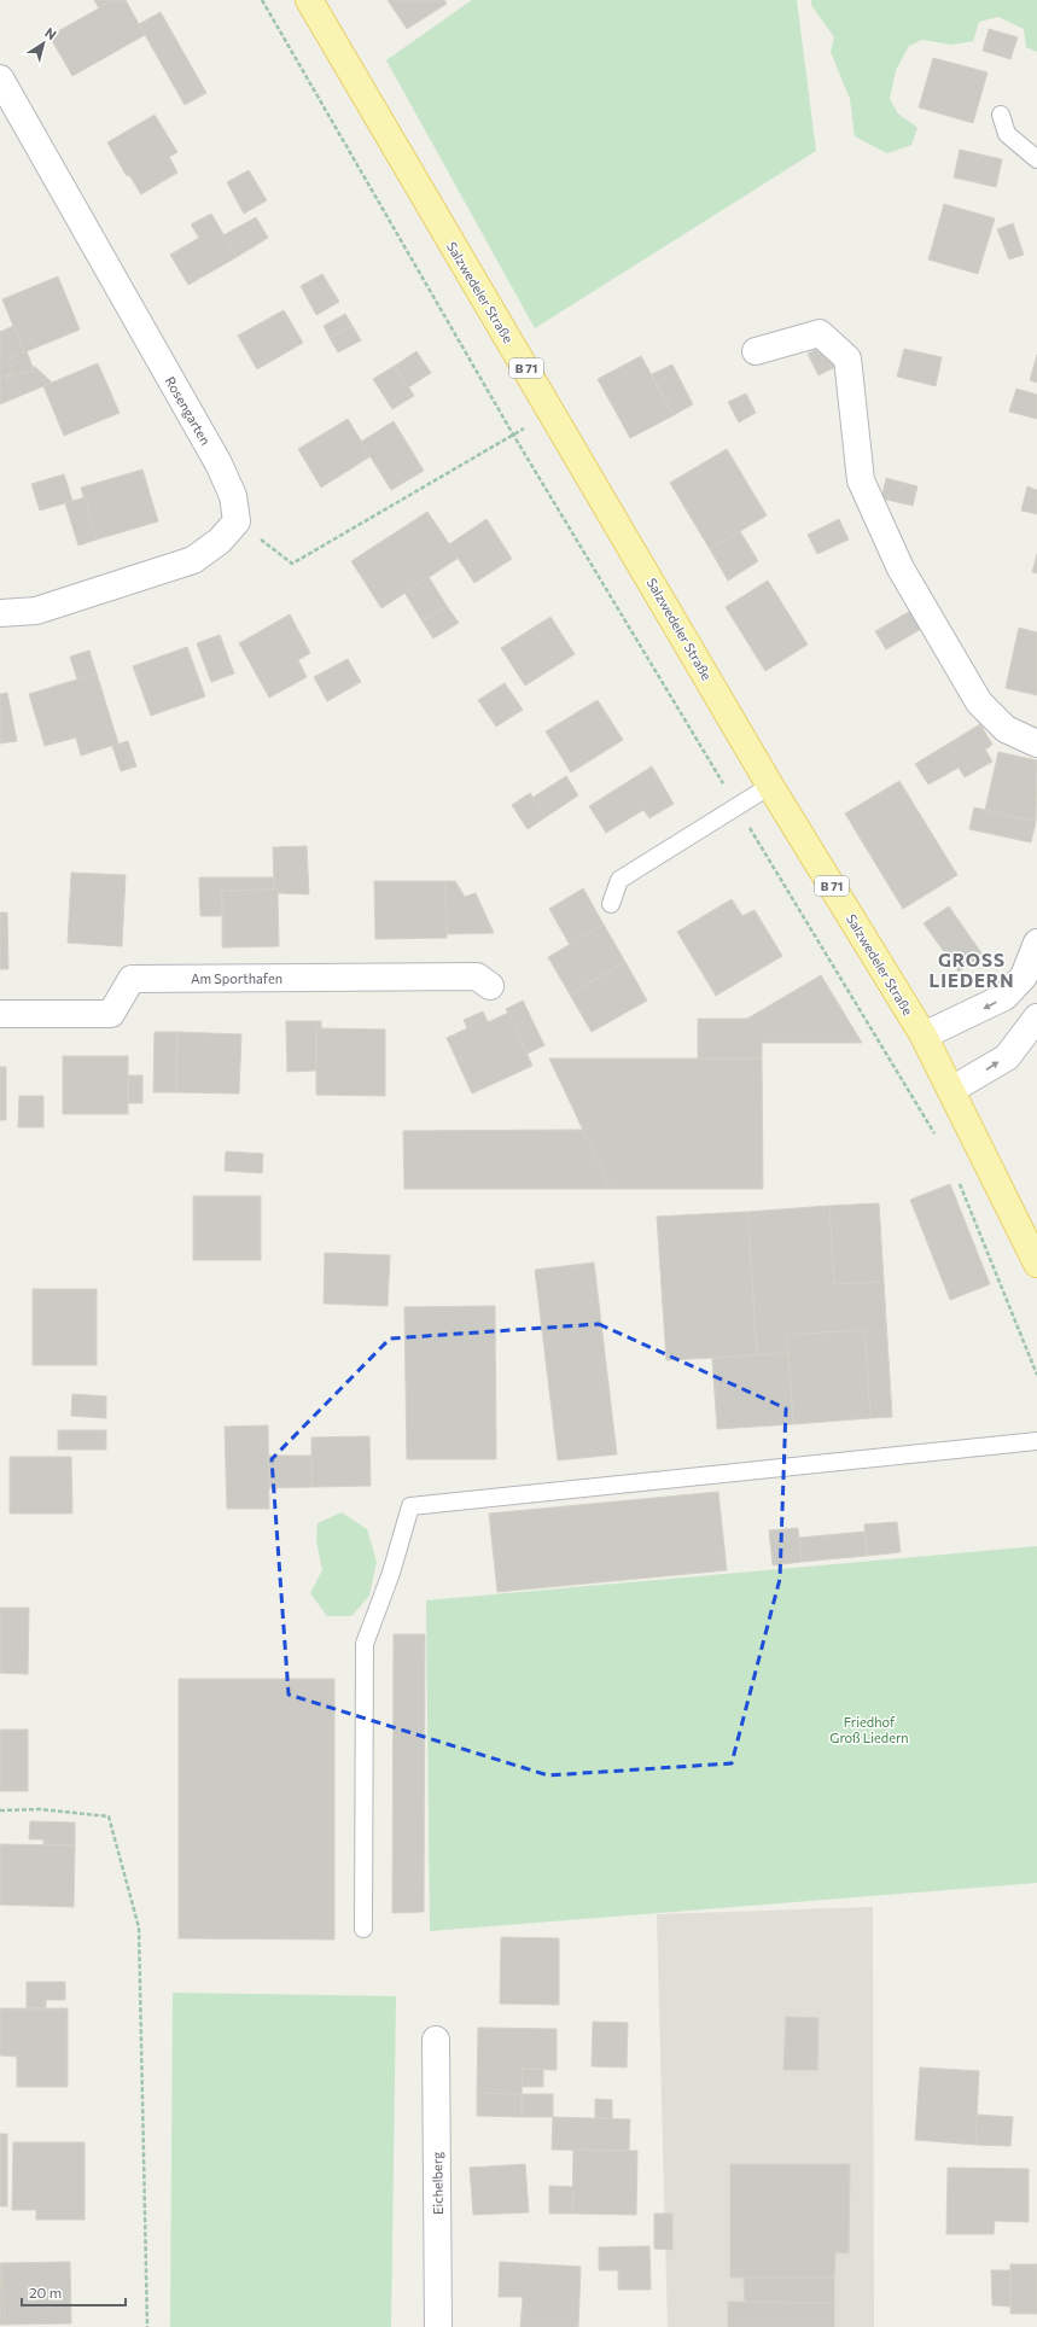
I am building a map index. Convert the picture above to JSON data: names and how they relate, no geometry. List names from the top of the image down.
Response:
{
  "streets": {
    "main road": ["Salzwedeler Straße", "B 71"],
    "street": ["Rosengarten", "Am Sporthafen", "Eichelberg"]
  },
  "districts": ["GROSS LIEDERN"],
  "parks": ["Friedhof Groß Liedern"],
  "scale_bar": "20 m",
  "north": "top right"
}
